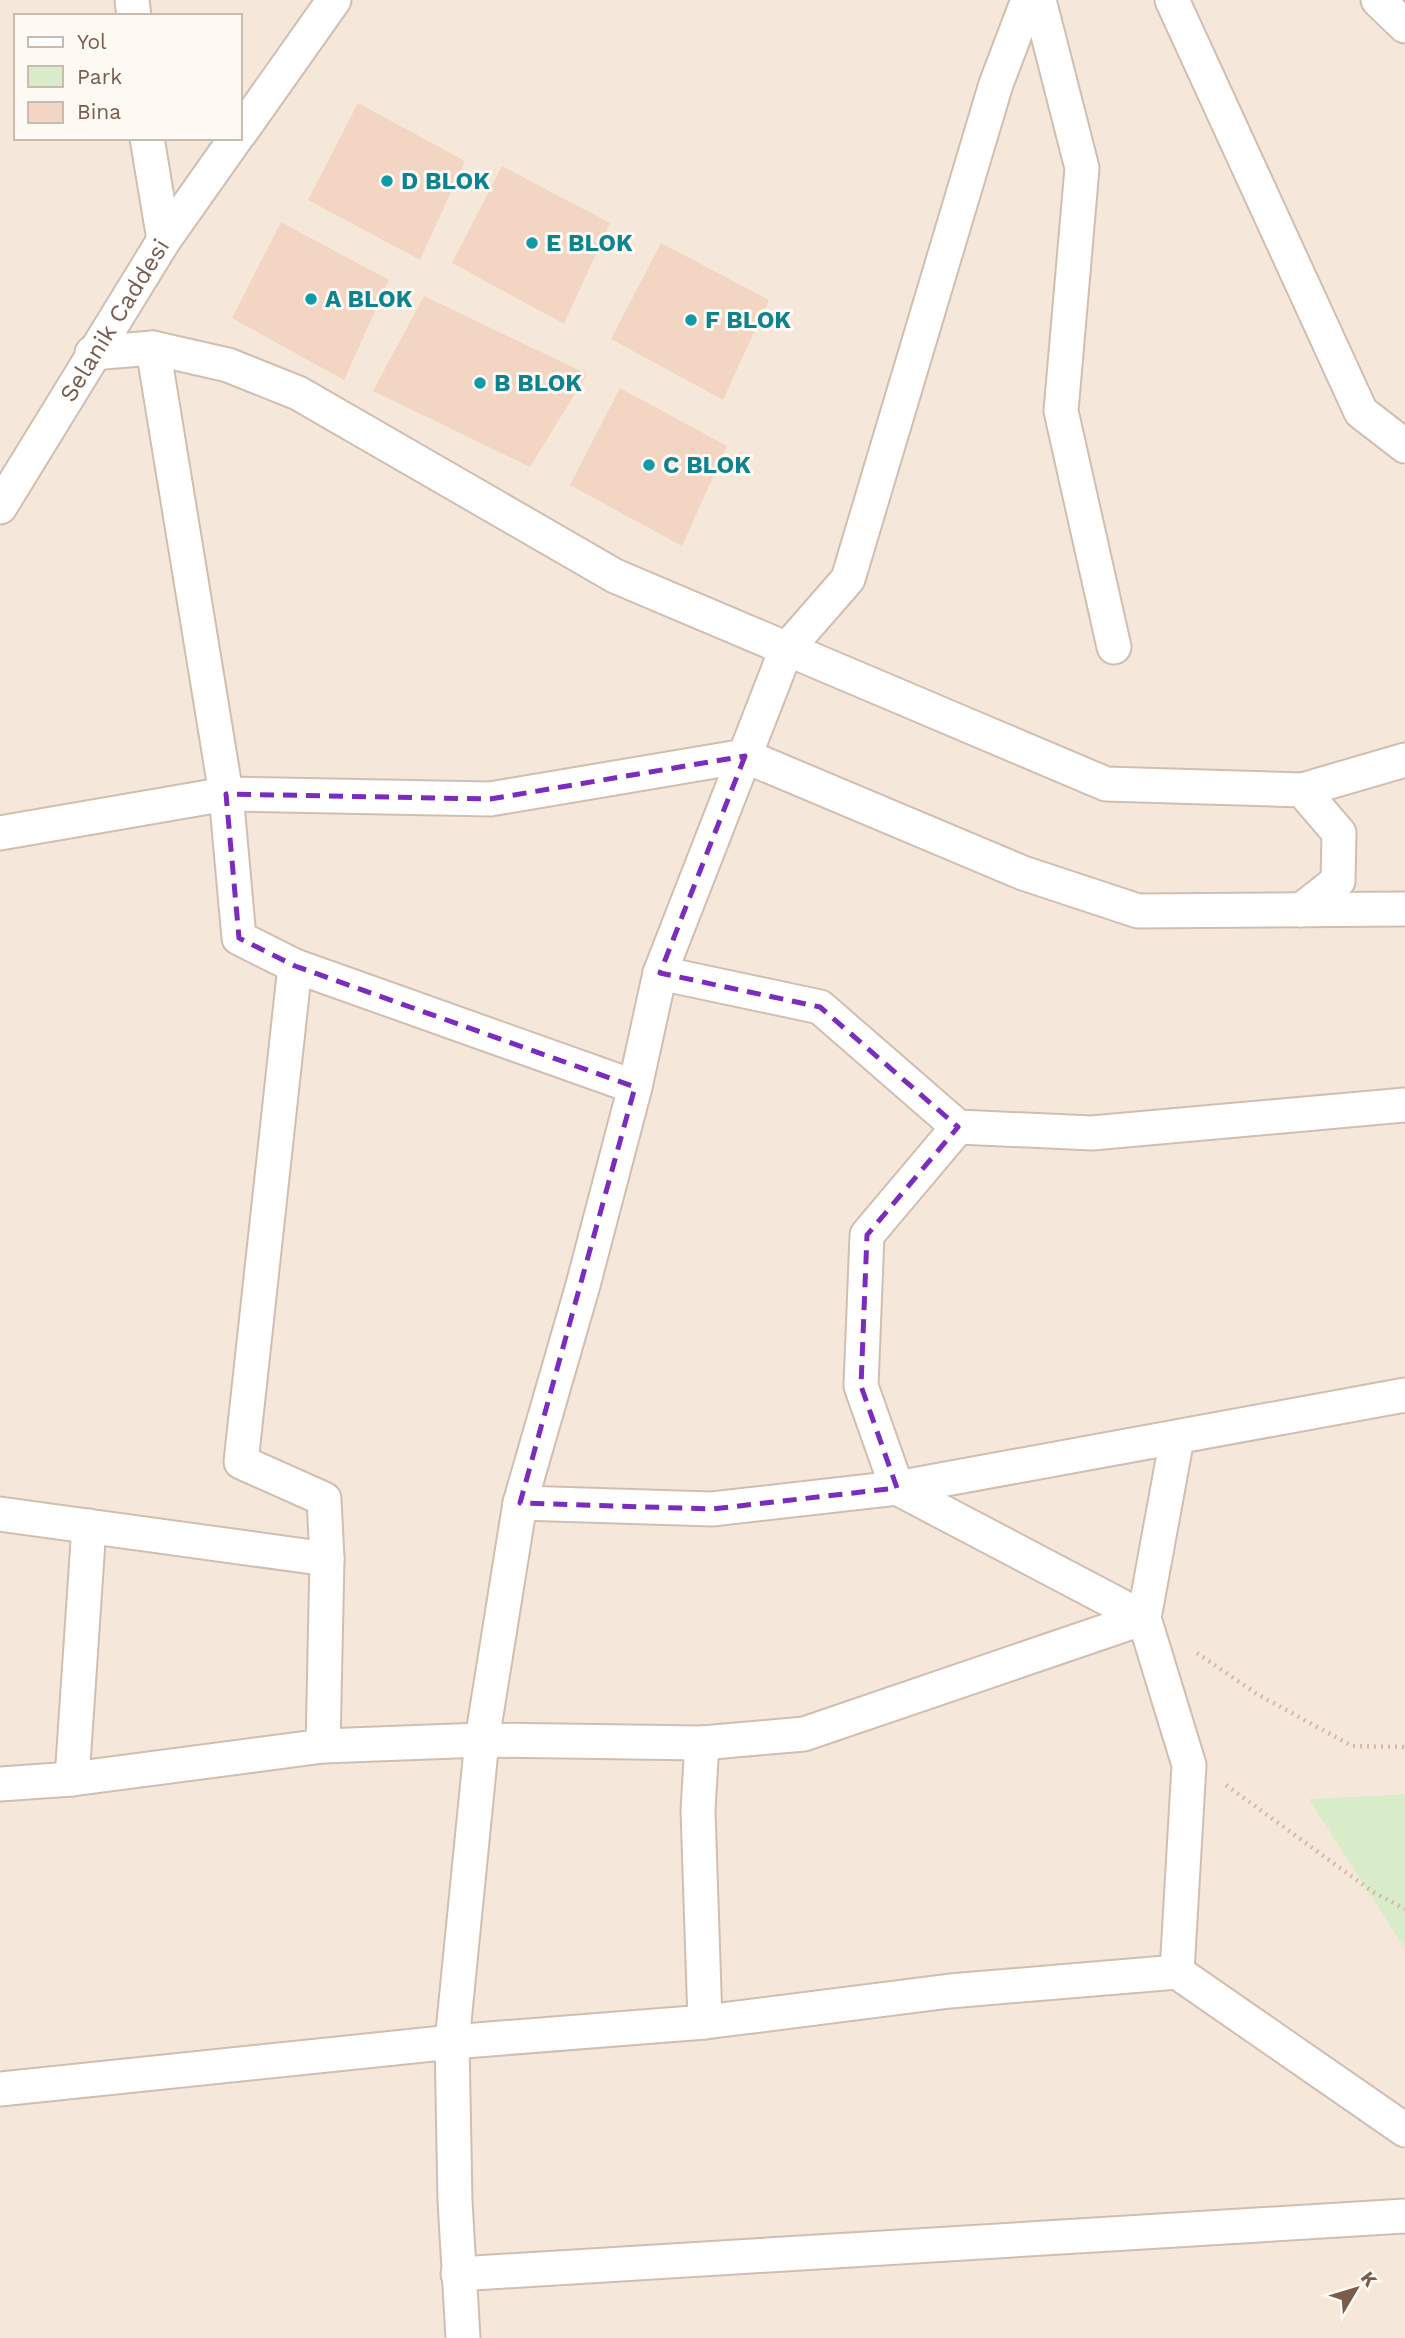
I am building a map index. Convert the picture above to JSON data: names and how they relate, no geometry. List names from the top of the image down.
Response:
{
  "streets": {
    "street": ["Selanik Caddesi"]
  },
  "places": [
    "D BLOK",
    "E BLOK",
    "A BLOK",
    "F BLOK",
    "B BLOK",
    "C BLOK"
  ],
  "legend": ["Yol", "Park", "Bina"],
  "north": "top right"
}
